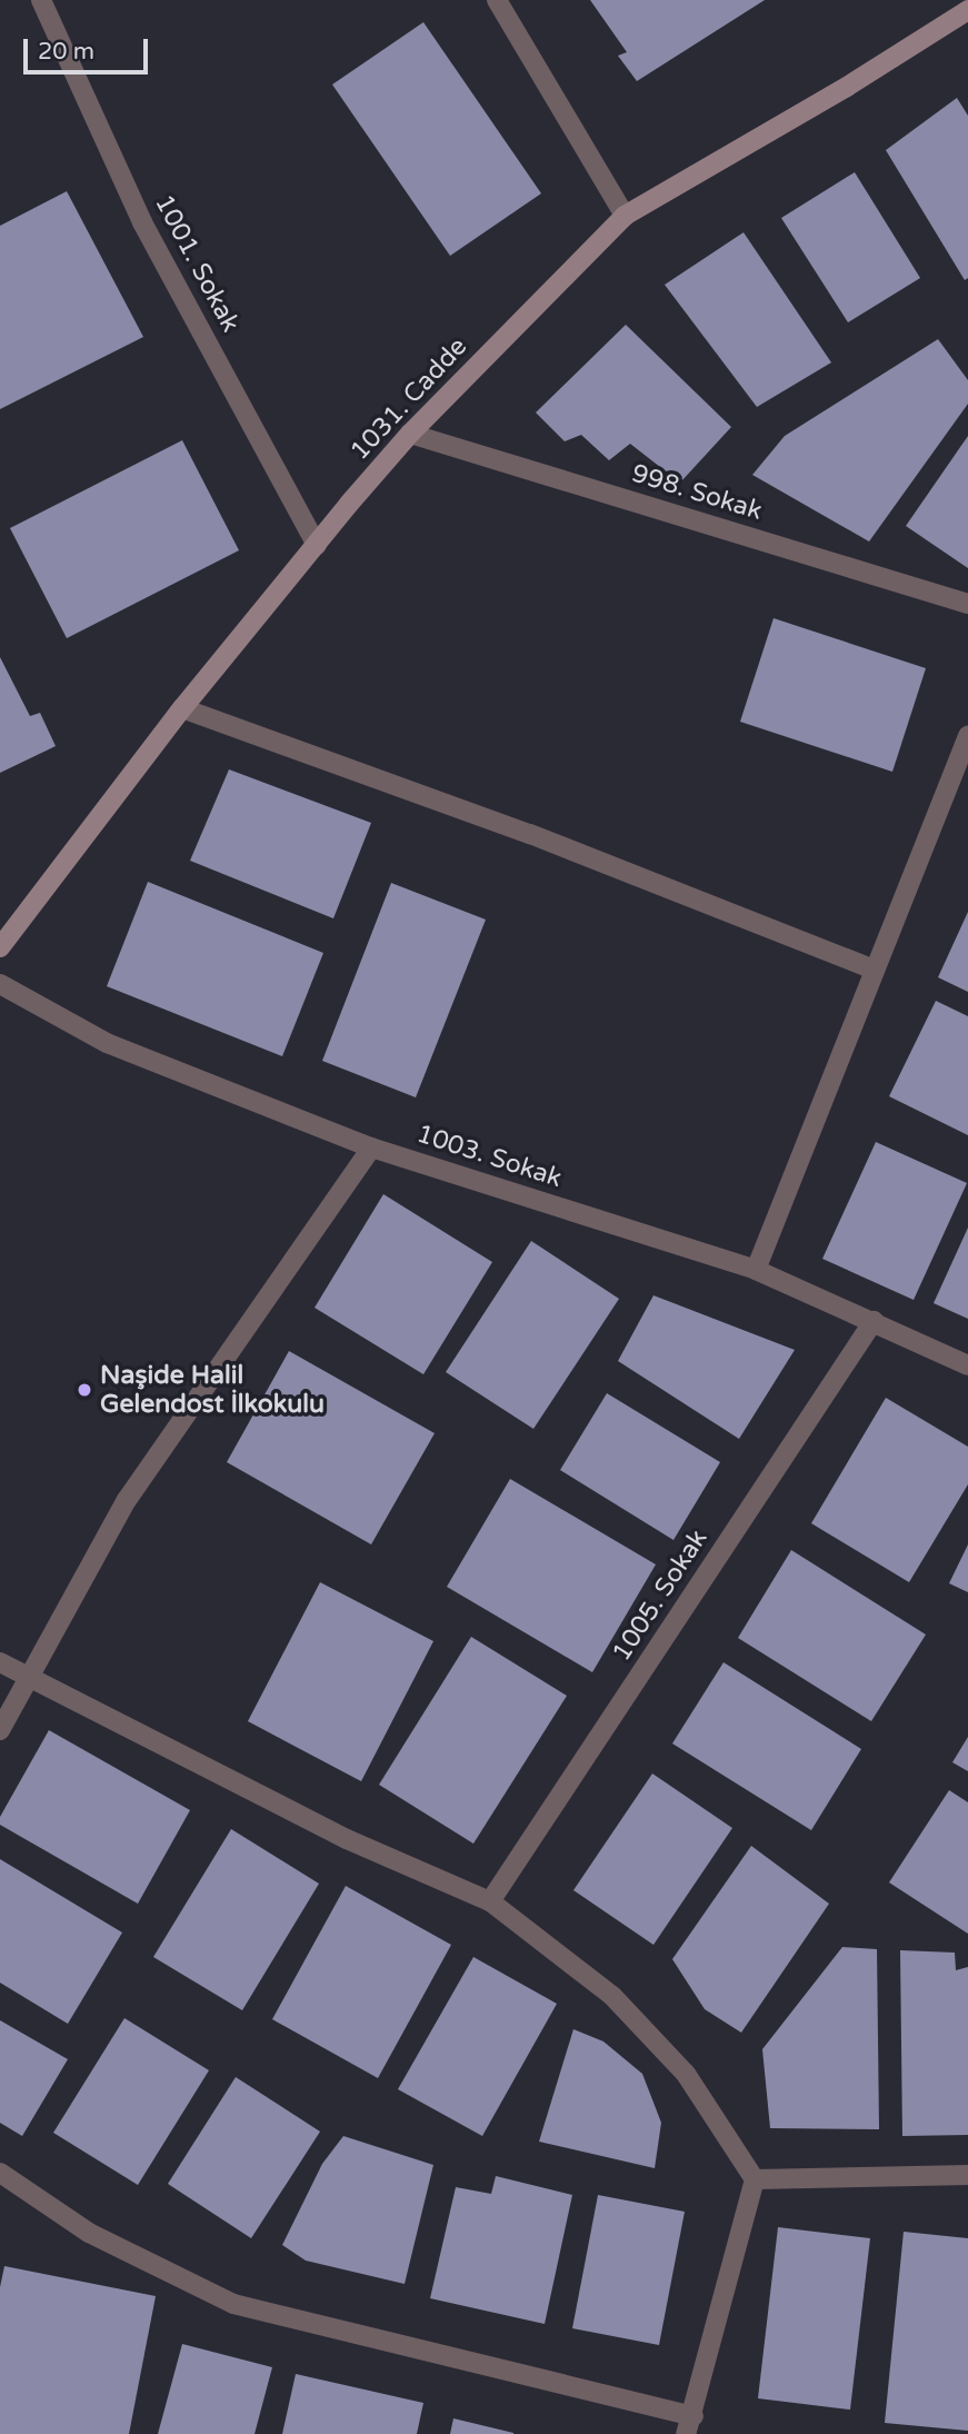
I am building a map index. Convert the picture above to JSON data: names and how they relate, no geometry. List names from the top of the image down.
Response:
{
  "streets": {
    "street": [
      "1001. Sokak",
      "1031. Cadde",
      "998. Sokak",
      "1003. Sokak",
      "1005. Sokak"
    ]
  },
  "crossings": [
    ["1001. Sokak", "1031. Cadde"],
    ["1031. Cadde", "998. Sokak"],
    ["1003. Sokak", "1005. Sokak"]
  ],
  "places": ["Naşide Halil Gelendost İlkokulu"],
  "scale_bar": "20 m"
}
